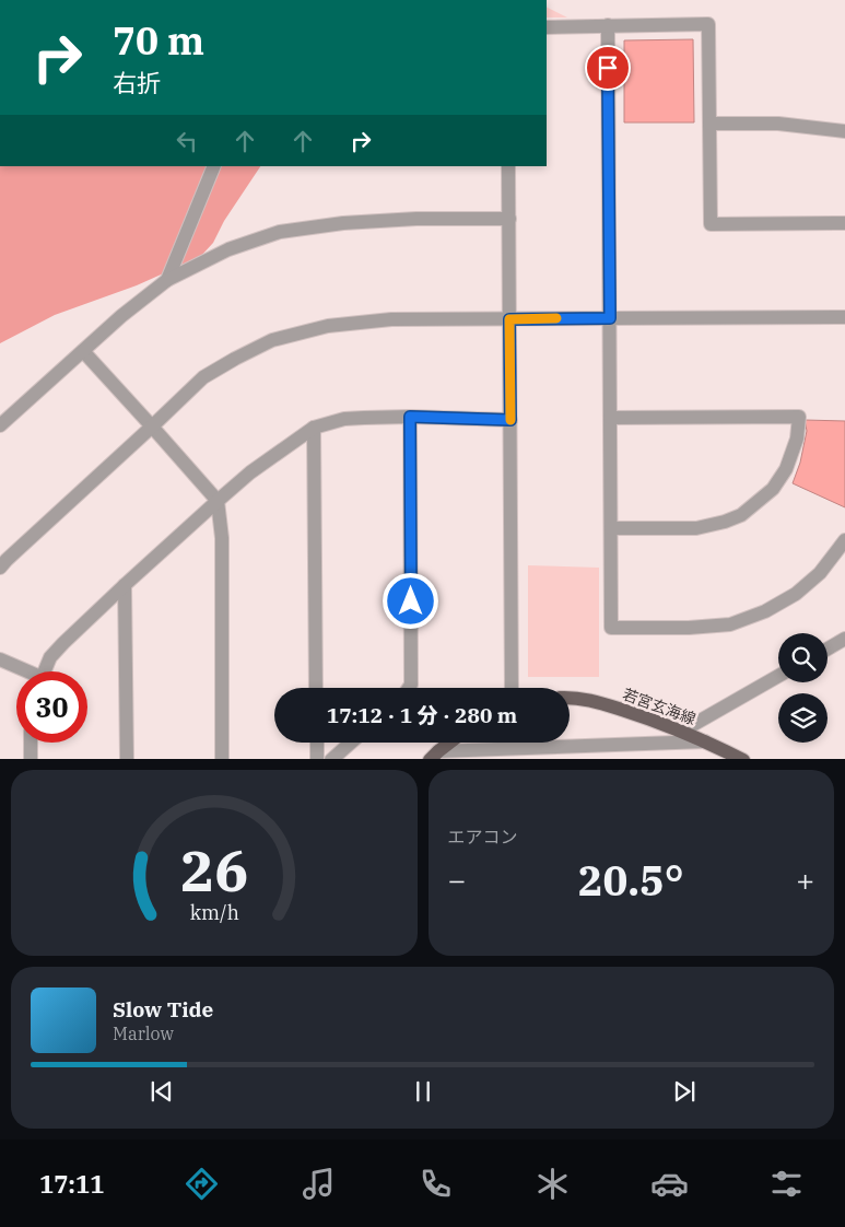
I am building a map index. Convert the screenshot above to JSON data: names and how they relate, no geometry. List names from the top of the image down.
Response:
{
  "streets": {
    "main road": ["若宮玄海線"]
  },
  "page": {
    "turn": ["70 m", "右折"],
    "limit": "30",
    "trip": "17:12 · 1 分 · 280 m",
    "tile": "エアコン",
    "heat": ["−", "20.5°", "+"],
    "song": ["Slow Tide", "Marlow"],
    "tabs": "17:11",
    "gauge": ["26", "km/h"]
  }
}
